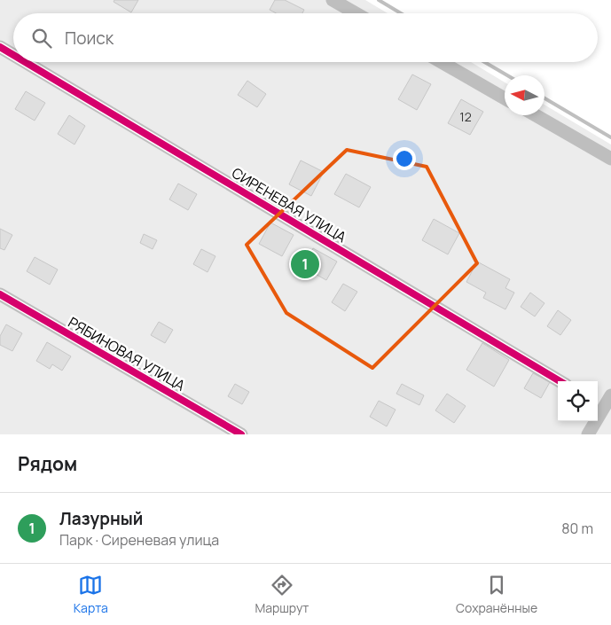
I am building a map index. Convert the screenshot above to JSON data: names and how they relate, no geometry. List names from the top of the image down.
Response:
{
  "streets": {
    "street": ["СИРЕНЕВАЯ УЛИЦА", "РЯБИНОВАЯ УЛИЦА"]
  },
  "house_numbers": ["12"],
  "north": "left",
  "page": {
    "search": "Поиск",
    "pins": "1",
    "heading": "Рядом",
    "list": [
      {
        "mark": "1",
        "name": "Лазурный",
        "note": "Парк · Сиреневая улица",
        "value": "80 m"
      }
    ],
    "nav": ["Карта", "Маршрут", "Сохранённые"]
  }
}
